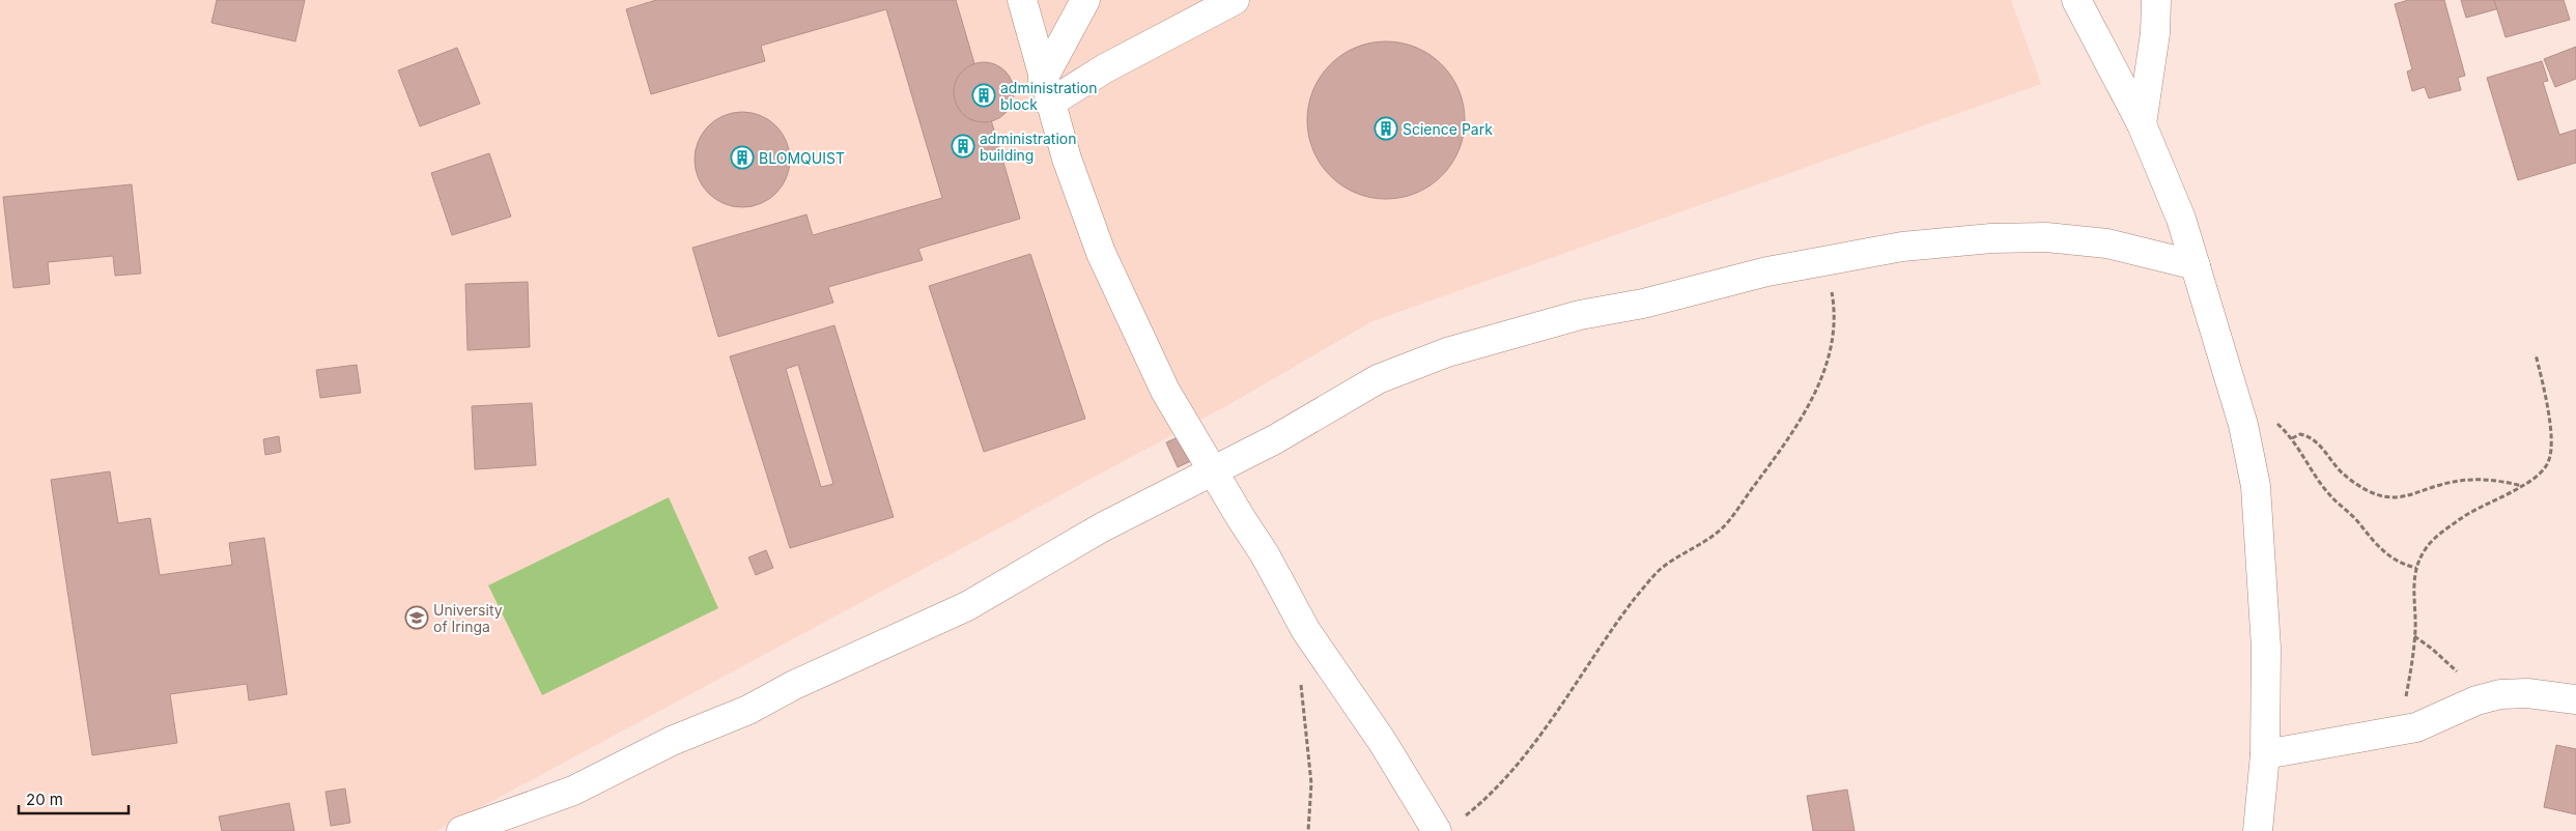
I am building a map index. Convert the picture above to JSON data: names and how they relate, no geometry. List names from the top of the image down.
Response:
{
  "places": {
    "building": [
      "administration block",
      "Science Park",
      "administration building",
      "BLOMQUIST"
    ],
    "school or university": ["University of Iringa"]
  },
  "scale_bar": "20 m"
}
